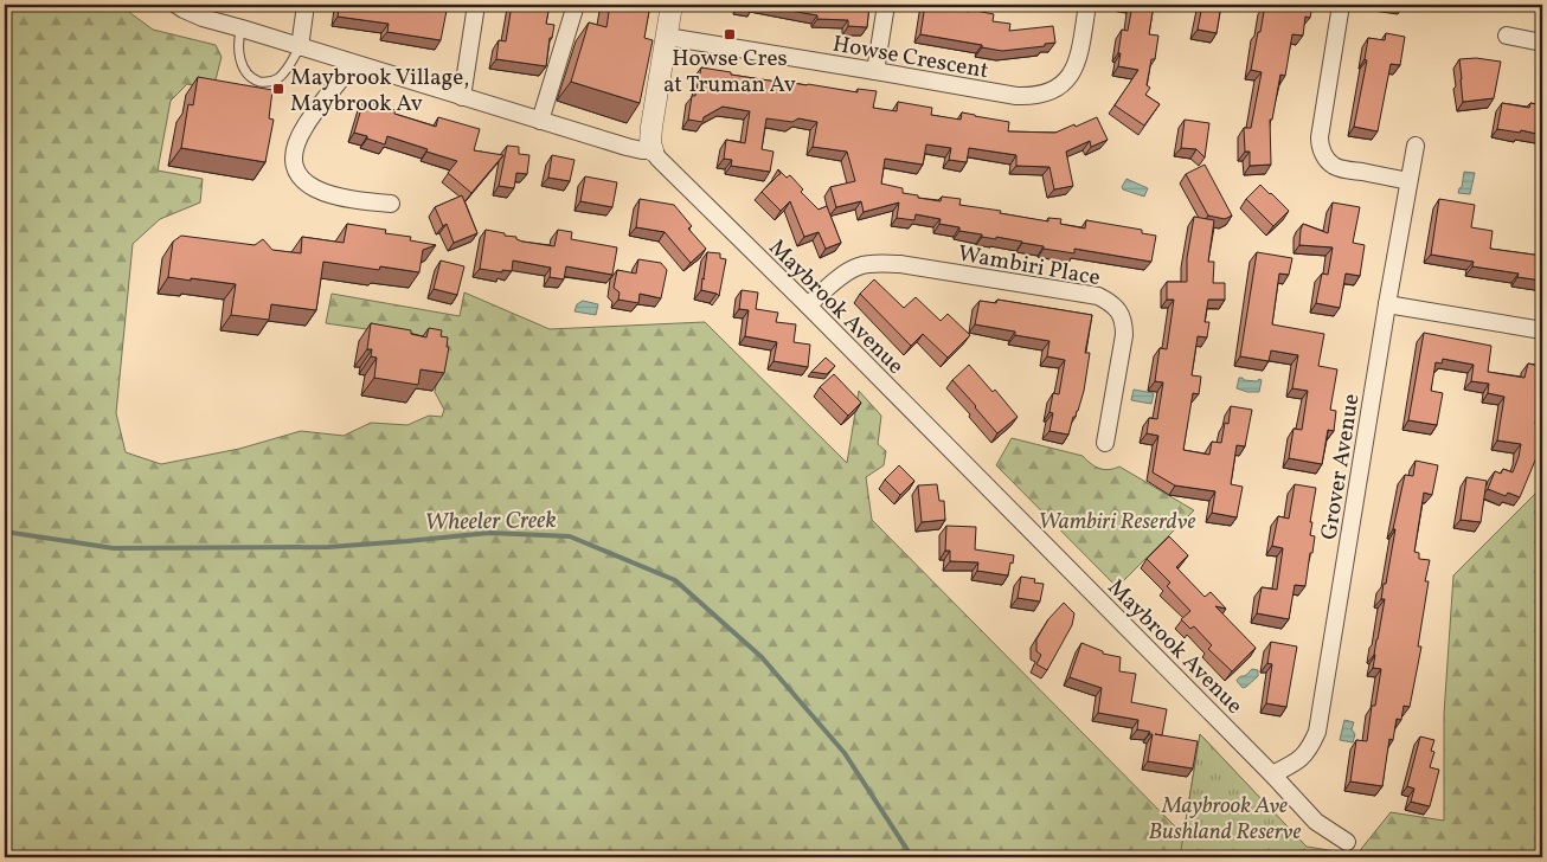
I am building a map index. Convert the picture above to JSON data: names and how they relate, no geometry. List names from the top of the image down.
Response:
{
  "streets": {
    "street": [
      "Howse Crescent",
      "Wambiri Place",
      "Maybrook Avenue",
      "Grover Avenue"
    ]
  },
  "crossings": [
    ["Wambiri Place", "Maybrook Avenue"],
    ["Maybrook Avenue", "Grover Avenue"]
  ],
  "water": ["Wheeler Creek"],
  "parks": ["Wambiri Reserdve", "Maybrook Ave Bushland Reserve"],
  "places": {
    "transit": ["Howse Cres at Truman Av", "Maybrook Village, Maybrook Av"]
  }
}
